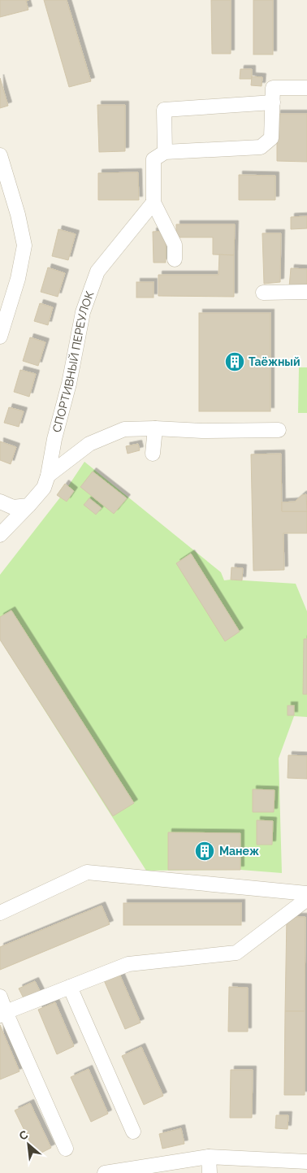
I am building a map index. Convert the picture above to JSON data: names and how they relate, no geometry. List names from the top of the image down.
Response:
{
  "streets": {
    "street": ["СПОРТИВНЫЙ ПЕРЕУЛОК"]
  },
  "places": {
    "building": ["Таёжный", "Манеж"]
  },
  "north": "top left"
}
